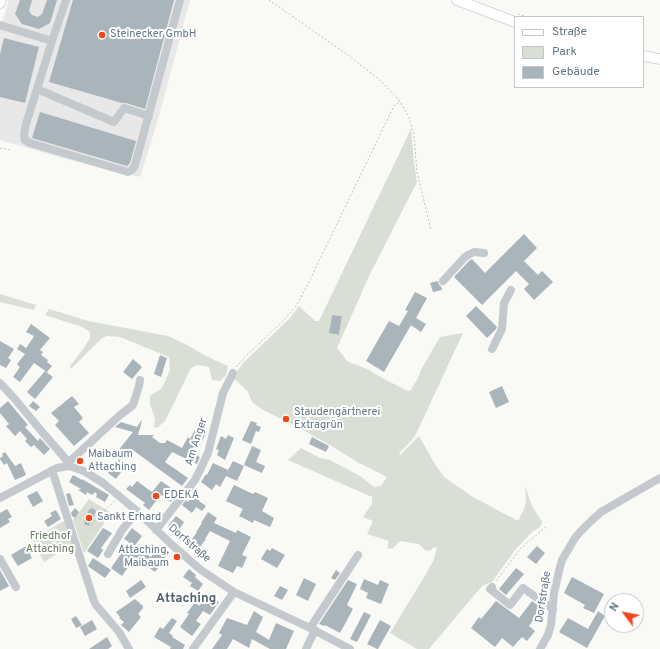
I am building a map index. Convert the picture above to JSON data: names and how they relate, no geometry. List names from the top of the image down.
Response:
{
  "streets": {
    "street": ["Am Anger", "Dorfstraße"]
  },
  "crossings": [
    ["Am Anger", "Dorfstraße"]
  ],
  "districts": ["Attaching"],
  "parks": ["Friedhof Attaching"],
  "places": [
    "Steinecker GmbH",
    "Staudengärtnerei Extragrün",
    "Maibaum Attaching",
    "EDEKA",
    "Sankt Erhard",
    "Attaching, Maibaum"
  ],
  "legend": ["Straße", "Park", "Gebäude"],
  "north": "top left"
}
